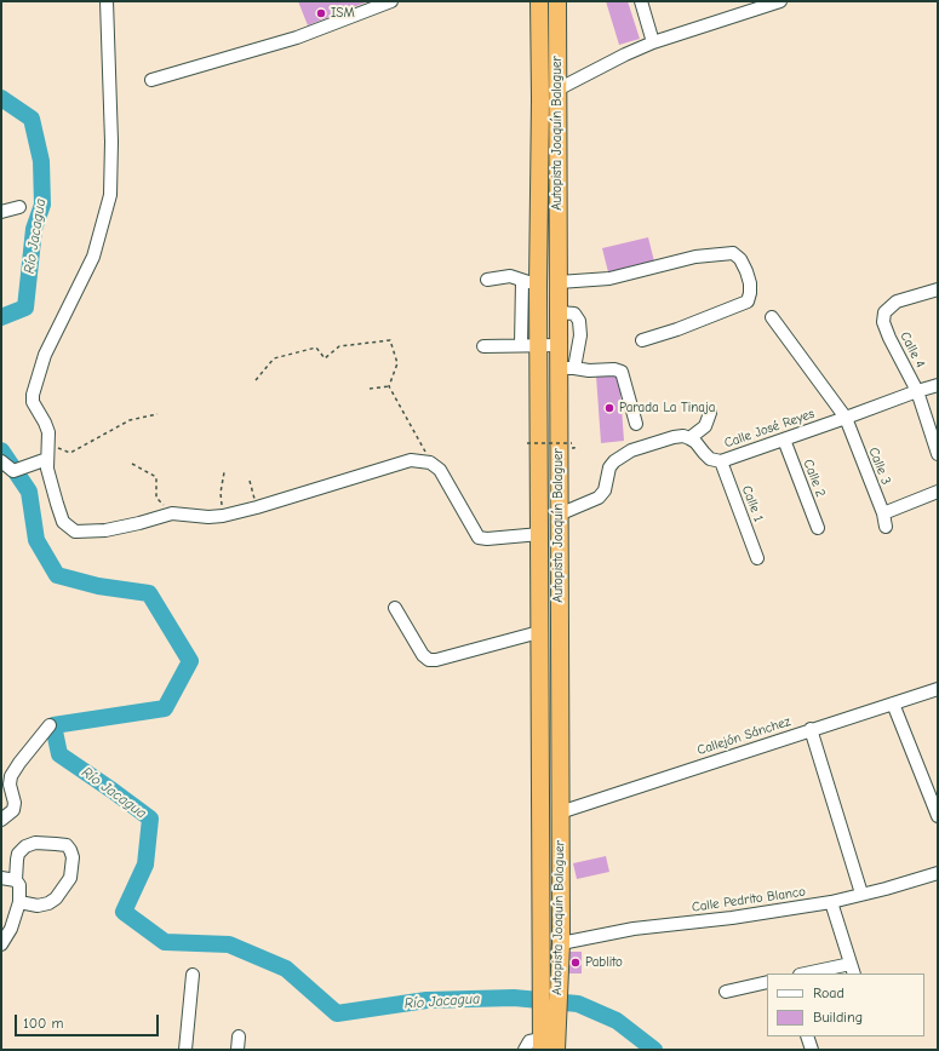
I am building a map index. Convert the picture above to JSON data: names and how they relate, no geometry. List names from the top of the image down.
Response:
{
  "streets": {
    "highway": ["Autopista Joaquín Balaguer"],
    "street": [
      "Calle 4",
      "Calle José Reyes",
      "Calle 3",
      "Calle 2",
      "Calle 1",
      "Callejón Sánchez",
      "Calle Pedrito Blanco"
    ]
  },
  "crossings": [
    ["Autopista Joaquín Balaguer", "Callejón Sánchez"],
    ["Autopista Joaquín Balaguer", "Calle Pedrito Blanco"],
    ["Calle 4", "Calle José Reyes"],
    ["Calle José Reyes", "Calle 3"],
    ["Calle José Reyes", "Calle 2"],
    ["Calle José Reyes", "Calle 1"]
  ],
  "water": ["Río Jacagua"],
  "places": ["ISM", "Parada La Tinaja", "Pablito"],
  "legend": ["Road", "Building"],
  "scale_bar": "100 m"
}
